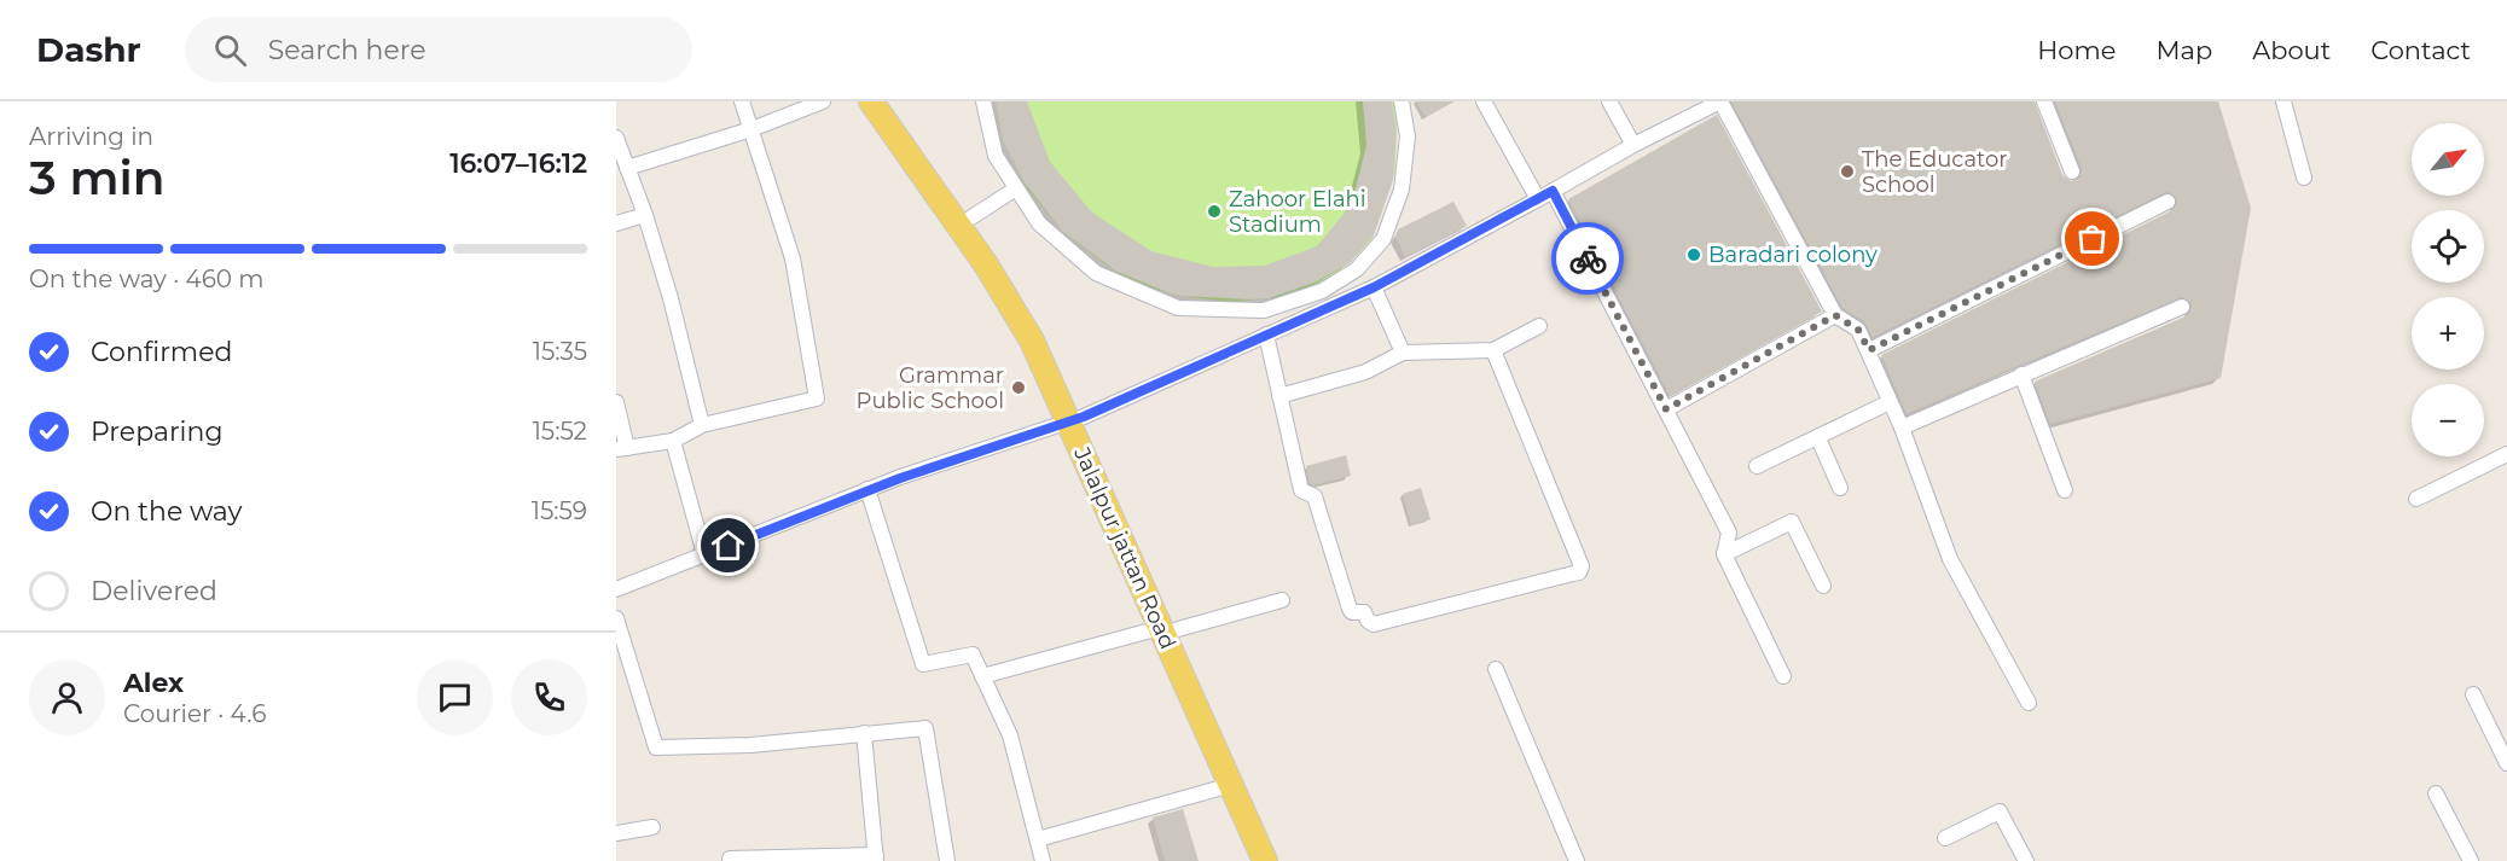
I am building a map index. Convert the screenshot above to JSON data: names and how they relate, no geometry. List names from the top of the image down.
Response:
{
  "streets": {
    "main road": ["Jalalpur jattan Road"]
  },
  "places": [
    "The Educator School",
    "Zahoor Elahi Stadium",
    "Baradari colony",
    "Grammar Public School"
  ],
  "north": "top right",
  "page": {
    "header": "Dashr",
    "search": "Search here",
    "nav": [
      "Home",
      "Map",
      "About",
      "Contact"
    ],
    "heading": ["3 min", "Arriving in", "16:07–16:12"],
    "panel": ["Alex", "Courier · 4.6"],
    "map_buttons": ["+", "−"],
    "bar": "On the way · 460 m",
    "list": [
      ["Confirmed", "15:35"],
      ["Preparing", "15:52"],
      ["On the way", "15:59"],
      "Delivered"
    ]
  }
}
